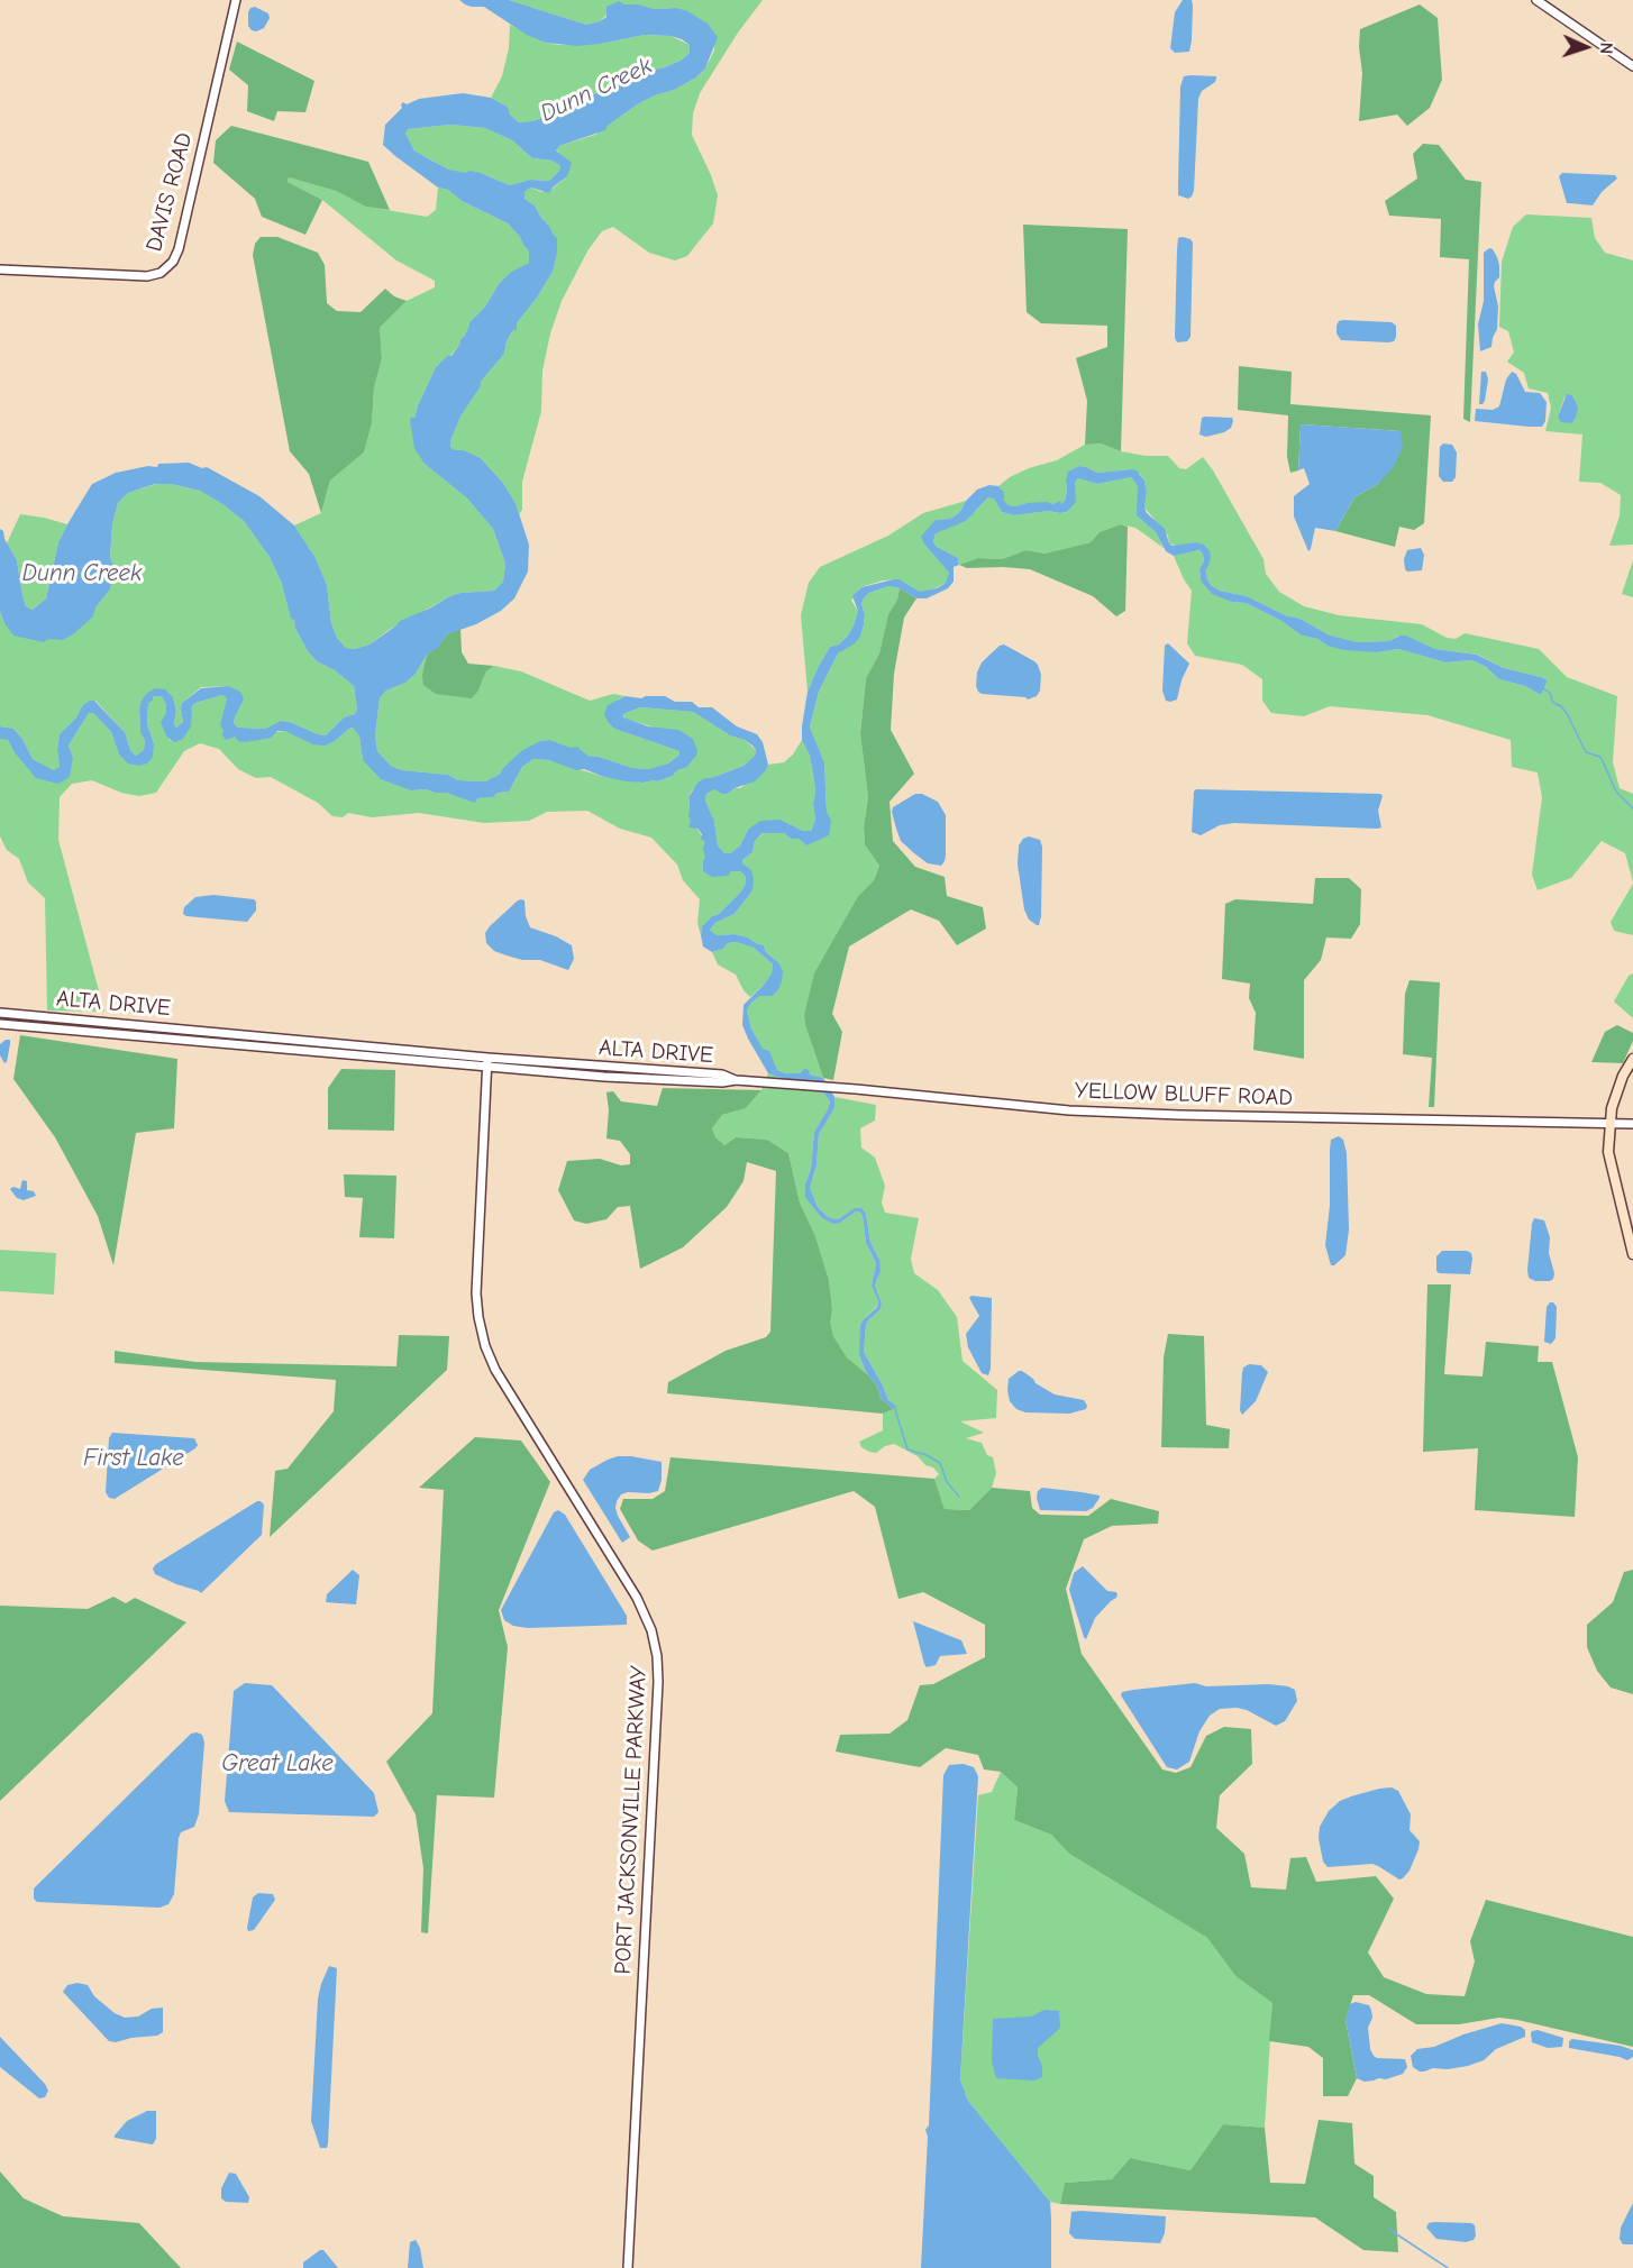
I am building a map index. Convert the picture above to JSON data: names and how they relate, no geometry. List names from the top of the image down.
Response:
{
  "streets": {
    "street": [
      "DAVIS ROAD",
      "ALTA DRIVE",
      "YELLOW BLUFF ROAD",
      "PORT JACKSONVILLE PARKWAY"
    ]
  },
  "crossings": [
    ["ALTA DRIVE", "YELLOW BLUFF ROAD"],
    ["ALTA DRIVE", "PORT JACKSONVILLE PARKWAY"]
  ],
  "water": ["Dunn Creek", "First Lake", "Great Lake"],
  "north": "right"
}
